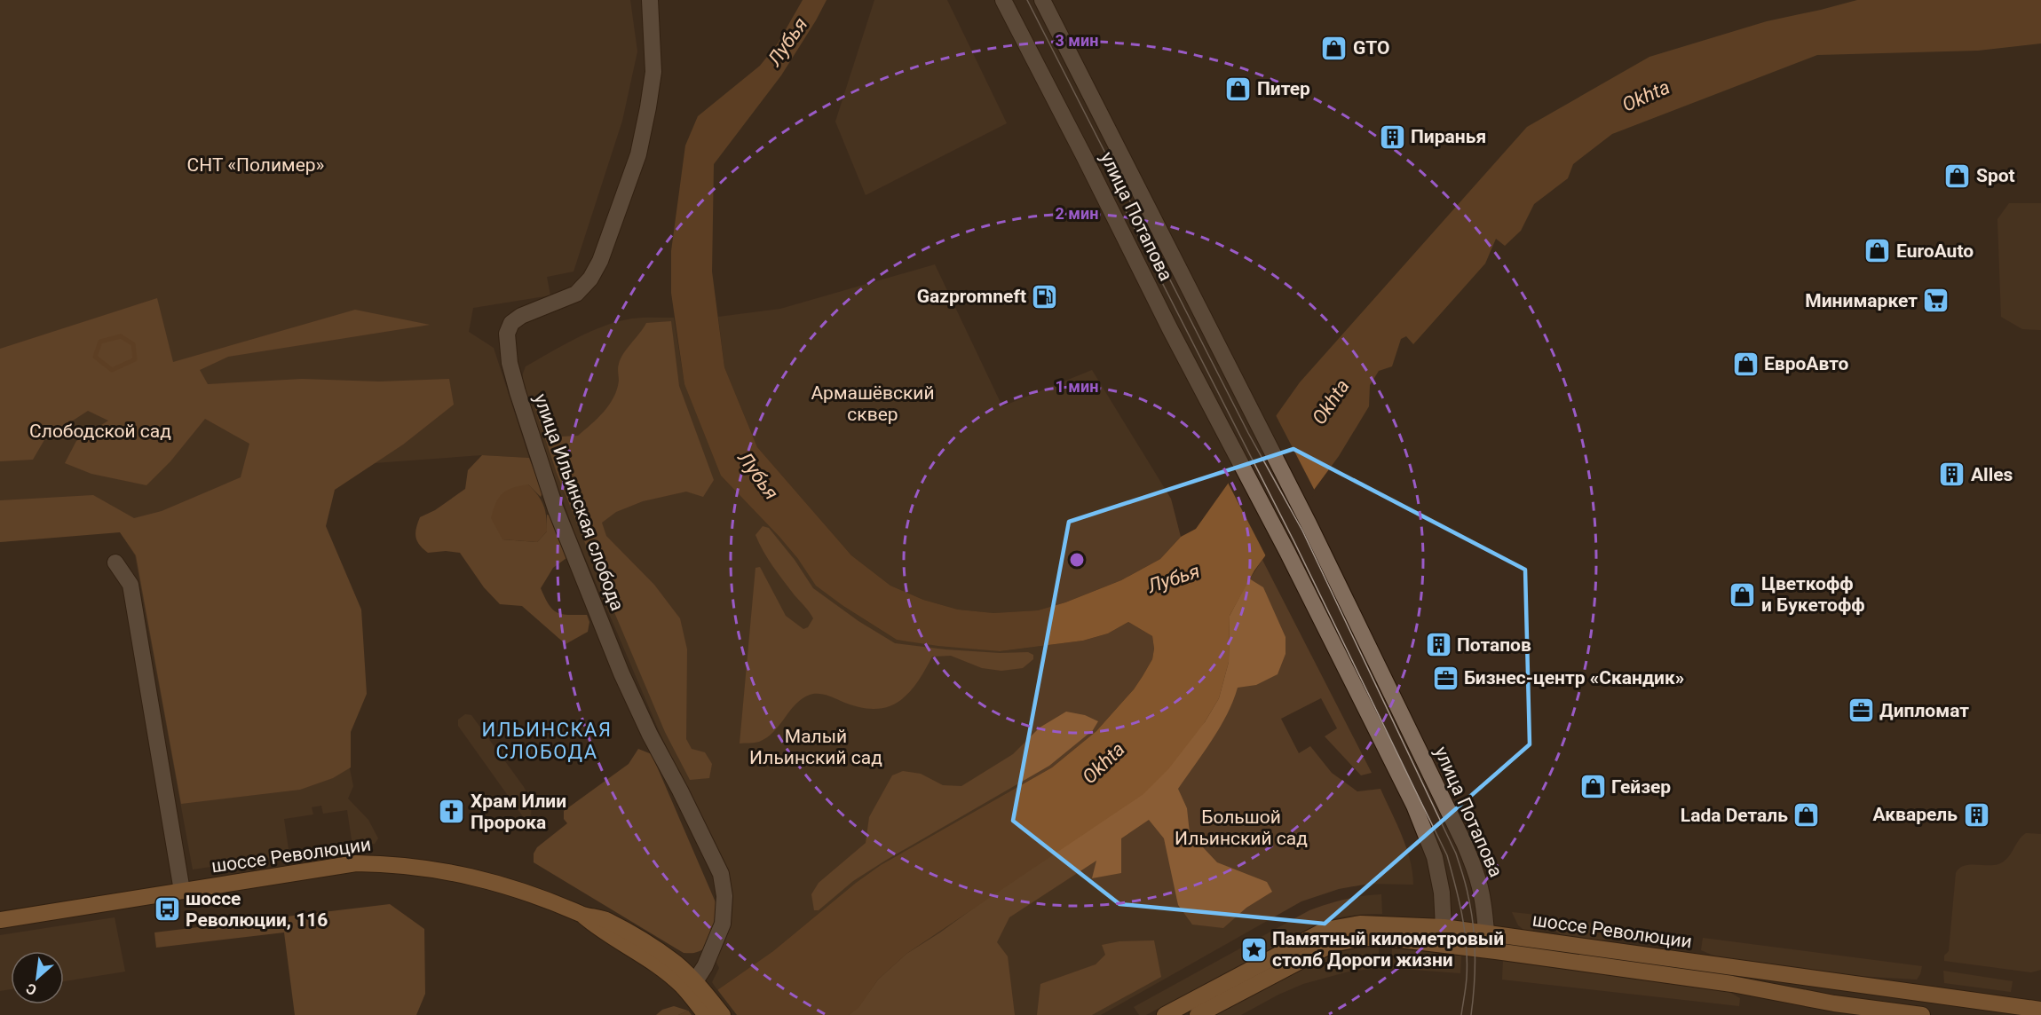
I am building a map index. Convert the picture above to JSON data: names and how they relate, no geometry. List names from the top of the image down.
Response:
{
  "streets": {
    "main road": ["шоссе Революции"],
    "street": ["улица Потапова", "улица Ильинская слобода"]
  },
  "crossings": [
    ["улица Потапова", "шоссе Революции"],
    ["улица Ильинская слобода", "шоссе Революции"]
  ],
  "districts": ["ИЛЬИНСКАЯ СЛОБОДА"],
  "water": ["Лубья", "Okhta"],
  "parks": [
    "СНТ «Полимер»",
    "Армашёвский сквер",
    "Слободской сад",
    "Малый Ильинский сад",
    "Большой Ильинский сад"
  ],
  "places": {
    "shop": [
      "GTO",
      "Питер",
      "Spot",
      "EuroAuto",
      "ЕвроАвто",
      "Цветкофф и Букетофф",
      "Гейзер",
      "Lada Dеталь"
    ],
    "building": [
      "Пиранья",
      "Alles",
      "Потапов",
      "Акварель"
    ],
    "fuel station": ["Gazpromneft"],
    "supermarket": ["Минимаркет"],
    "office": ["Бизнес-центр «Скандик»", "Дипломат"],
    "church": ["Храм Илии Пророка"],
    "bus stop": ["шоссе Революции, 116"],
    "place": ["Памятный километровый столб Дороги жизни"]
  },
  "north": "bottom left",
  "rings": ["3 мин", "2 мин", "1 мин"]
}
